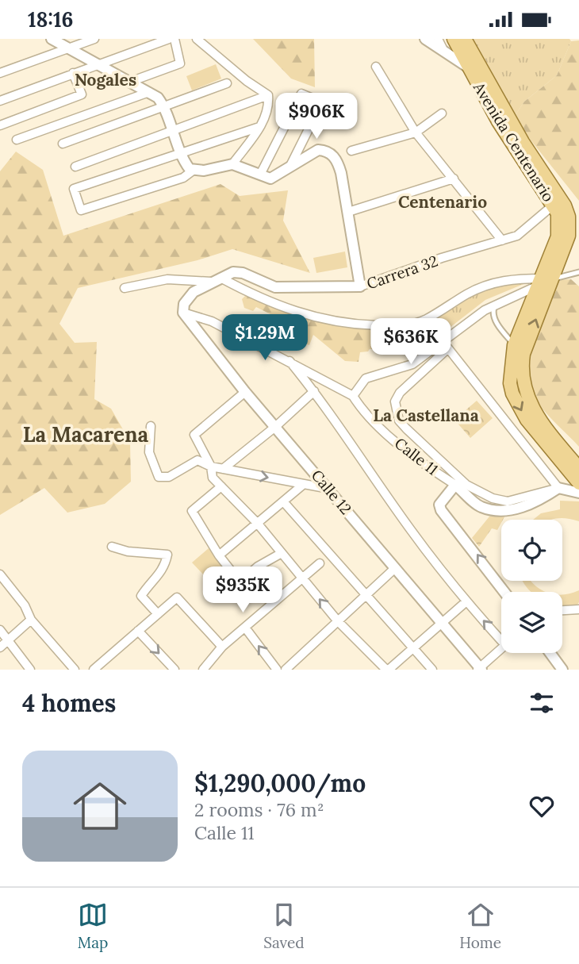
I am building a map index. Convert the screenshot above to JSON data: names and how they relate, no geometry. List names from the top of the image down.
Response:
{
  "streets": {
    "main road": ["Avenida Centenario"],
    "street": ["Carrera 32", "Calle 11", "Calle 12"]
  },
  "crossings": [
    ["Calle 11", "Calle 12"]
  ],
  "districts": [
    "Nogales",
    "Centenario",
    "La Castellana",
    "La Macarena"
  ],
  "page": {
    "status": "18:16",
    "price": [
      "$906K",
      "$1.29M",
      "$636K",
      "$935K"
    ],
    "heading": "4 homes",
    "list": [
      {
        "name": "$1,290,000/mo",
        "note": "2 rooms · 76 m² · Calle 11"
      }
    ],
    "tabs": ["Map", "Saved", "Home"]
  }
}
